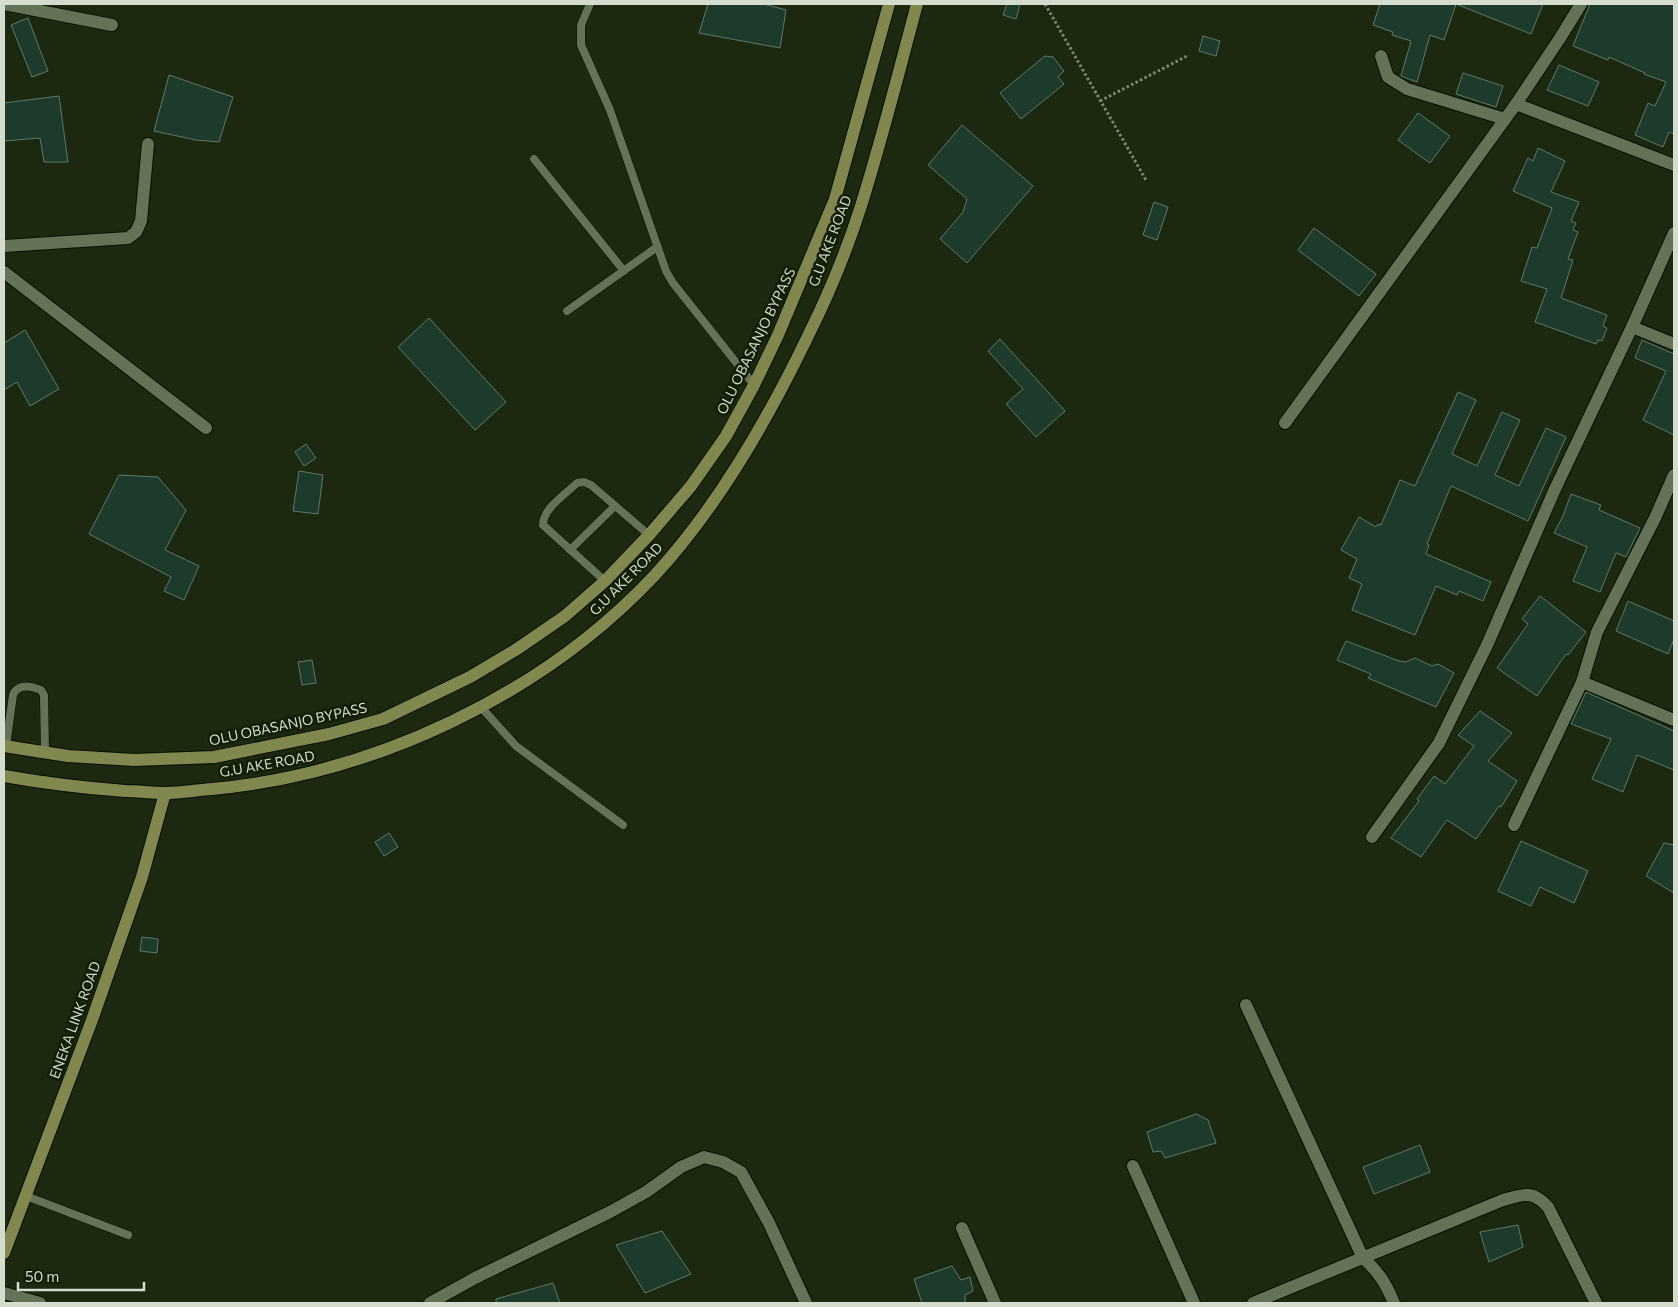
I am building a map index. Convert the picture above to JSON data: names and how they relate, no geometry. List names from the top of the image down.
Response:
{
  "streets": {
    "main road": ["G.U AKE ROAD", "OLU OBASANJO BYPASS", "ENEKA LINK ROAD"]
  },
  "crossings": [
    ["G.U AKE ROAD", "ENEKA LINK ROAD"]
  ],
  "scale_bar": "50 m"
}
